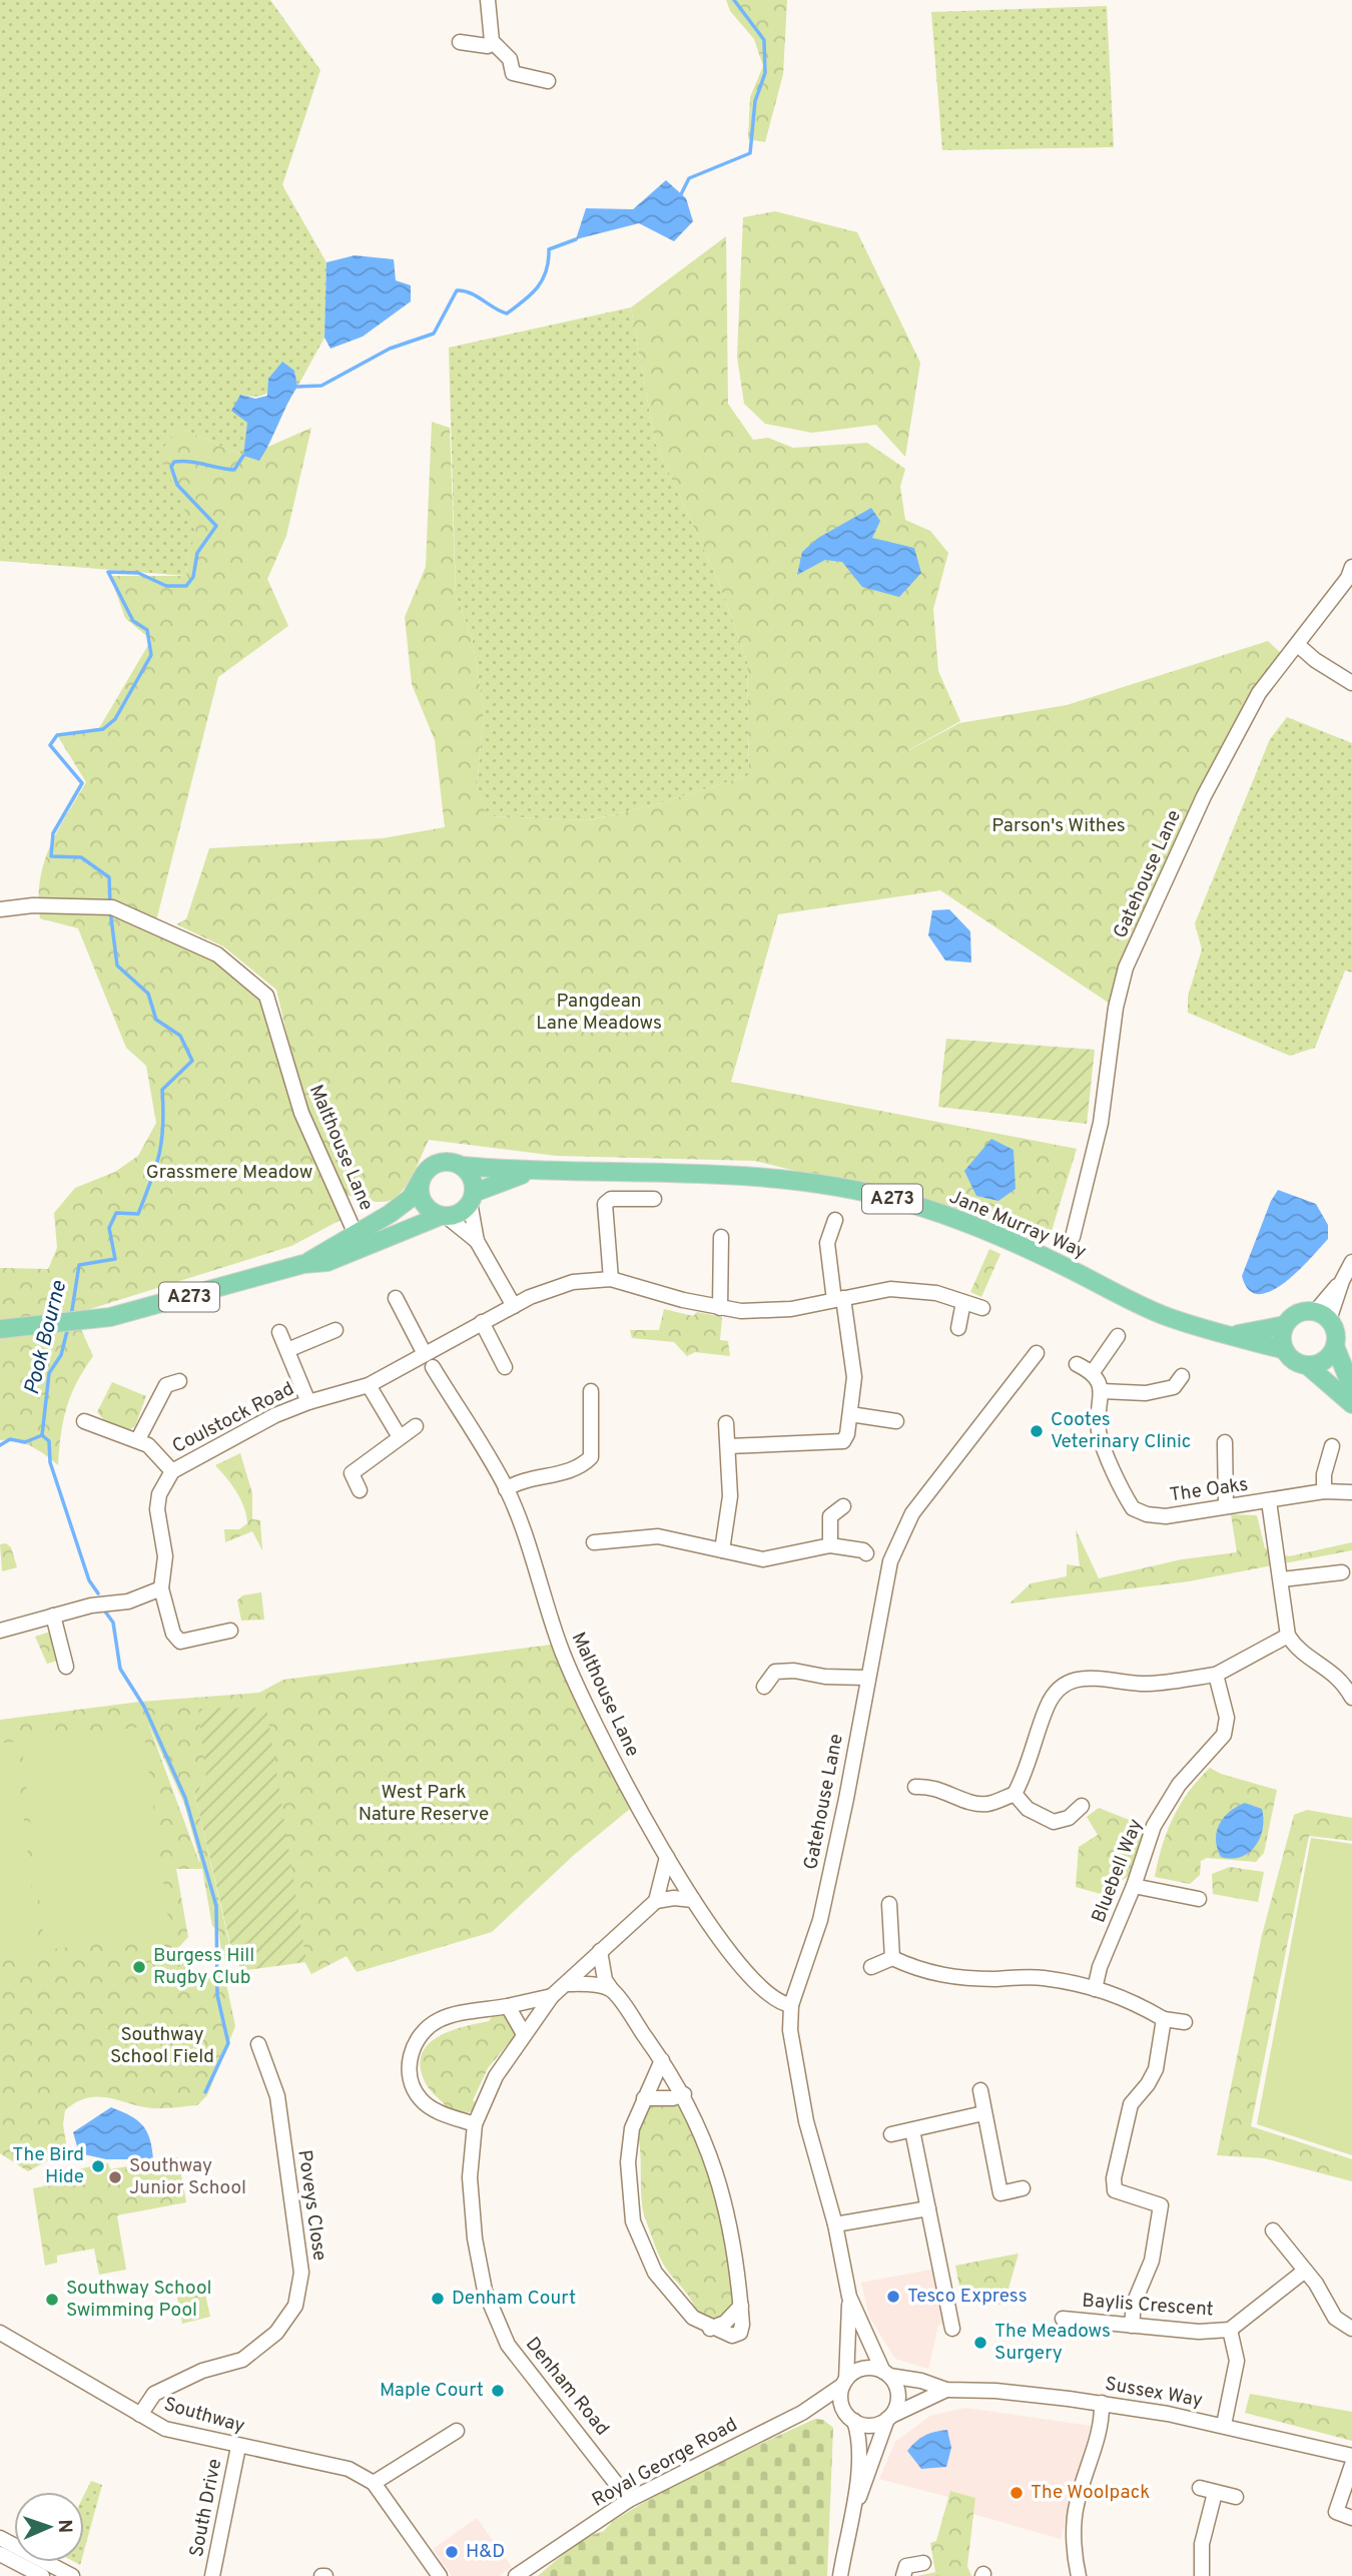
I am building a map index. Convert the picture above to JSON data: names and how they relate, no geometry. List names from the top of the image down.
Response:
{
  "streets": {
    "main road": ["A273", "Jane Murray Way"],
    "street": [
      "Gatehouse Lane",
      "Malthouse Lane",
      "Coulstock Road",
      "The Oaks",
      "Bluebell Way",
      "Poveys Close",
      "Baylis Crescent",
      "Denham Road",
      "Sussex Way",
      "Southway",
      "Royal George Road",
      "South Drive"
    ]
  },
  "crossings": [
    ["Gatehouse Lane", "Malthouse Lane"],
    ["Gatehouse Lane", "Sussex Way"],
    ["Gatehouse Lane", "Royal George Road"],
    ["Malthouse Lane", "A273"],
    ["Malthouse Lane", "Coulstock Road"],
    ["A273", "Jane Murray Way"],
    ["Poveys Close", "Southway"],
    ["Baylis Crescent", "Sussex Way"],
    ["Denham Road", "Royal George Road"],
    ["Sussex Way", "Royal George Road"],
    ["Southway", "South Drive"]
  ],
  "water": ["Pook Bourne"],
  "parks": [
    "Parson's Withes",
    "Pangdean Lane Meadows",
    "Grassmere Meadow",
    "West Park Nature Reserve",
    "Southway School Field"
  ],
  "places": [
    "Cootes Veterinary Clinic",
    "Burgess Hill Rugby Club",
    "The Bird Hide",
    "Southway Junior School",
    "Tesco Express",
    "Denham Court",
    "Southway School Swimming Pool",
    "The Meadows Surgery",
    "Maple Court",
    "The Woolpack",
    "H&D"
  ],
  "north": "right"
}
